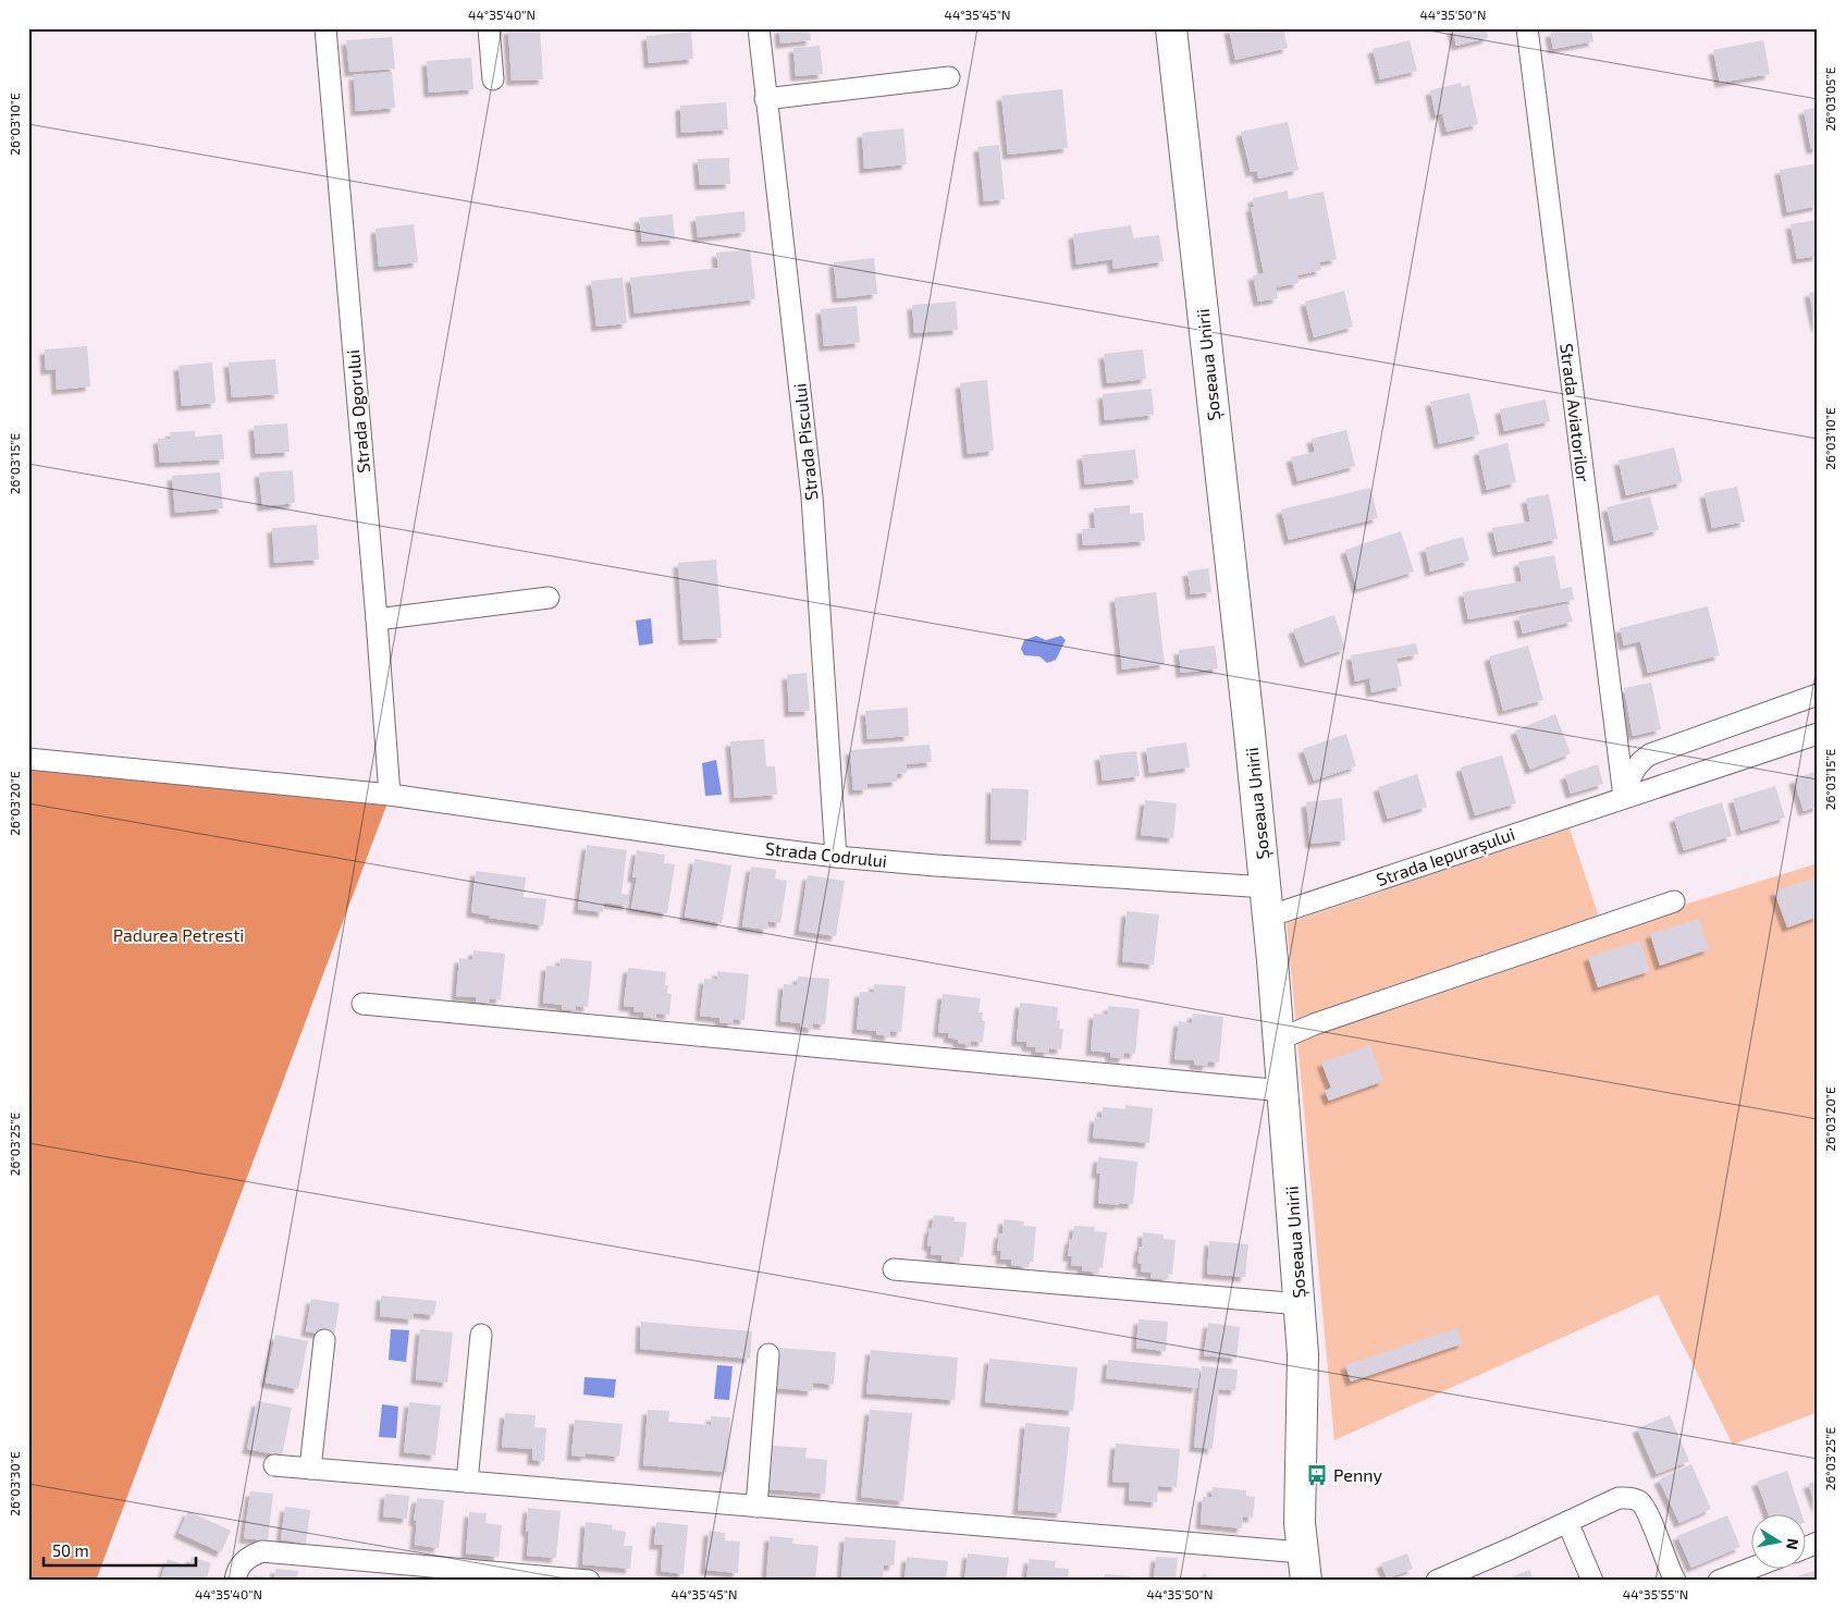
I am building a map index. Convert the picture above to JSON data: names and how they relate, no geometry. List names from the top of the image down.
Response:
{
  "streets": {
    "main road": ["Șoseaua Unirii"],
    "street": [
      "Strada Ogorului",
      "Strada Aviatorilor",
      "Strada Piscului",
      "Strada Codrului",
      "Strada Iepurașului"
    ]
  },
  "crossings": [
    ["Șoseaua Unirii", "Strada Codrului"],
    ["Șoseaua Unirii", "Strada Iepurașului"],
    ["Strada Ogorului", "Strada Codrului"],
    ["Strada Aviatorilor", "Strada Iepurașului"],
    ["Strada Piscului", "Strada Codrului"],
    ["Strada Codrului", "Strada Iepurașului"]
  ],
  "parks": ["Padurea Petresti"],
  "places": {
    "bus stop": ["Penny"]
  },
  "scale_bar": "50 m",
  "north": "right",
  "coordinates": [
    "44°35'40\"N",
    "44°35'45\"N",
    "44°35'50\"N",
    "26°03'05\"E",
    "26°03'10\"E",
    "26°03'15\"E",
    "26°03'20\"E",
    "26°03'25\"E",
    "26°03'30\"E",
    "44°35'55\"N"
  ]
}
